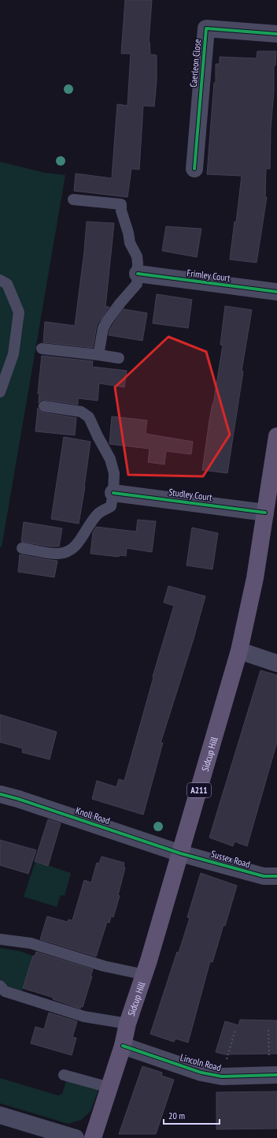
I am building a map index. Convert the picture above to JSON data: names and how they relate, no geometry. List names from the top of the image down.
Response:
{
  "streets": {
    "main road": ["Sidcup Hill", "A211"],
    "street": [
      "Caerleon Close",
      "Frimley Court",
      "Studley Court",
      "Knoll Road",
      "Sussex Road",
      "Lincoln Road"
    ]
  },
  "crossings": [
    ["Studley Court", "Sidcup Hill"],
    ["Sidcup Hill", "Knoll Road"],
    ["Sidcup Hill", "Sussex Road"],
    ["Sidcup Hill", "Lincoln Road"],
    ["Knoll Road", "Sussex Road"]
  ],
  "scale_bar": "20 m"
}
